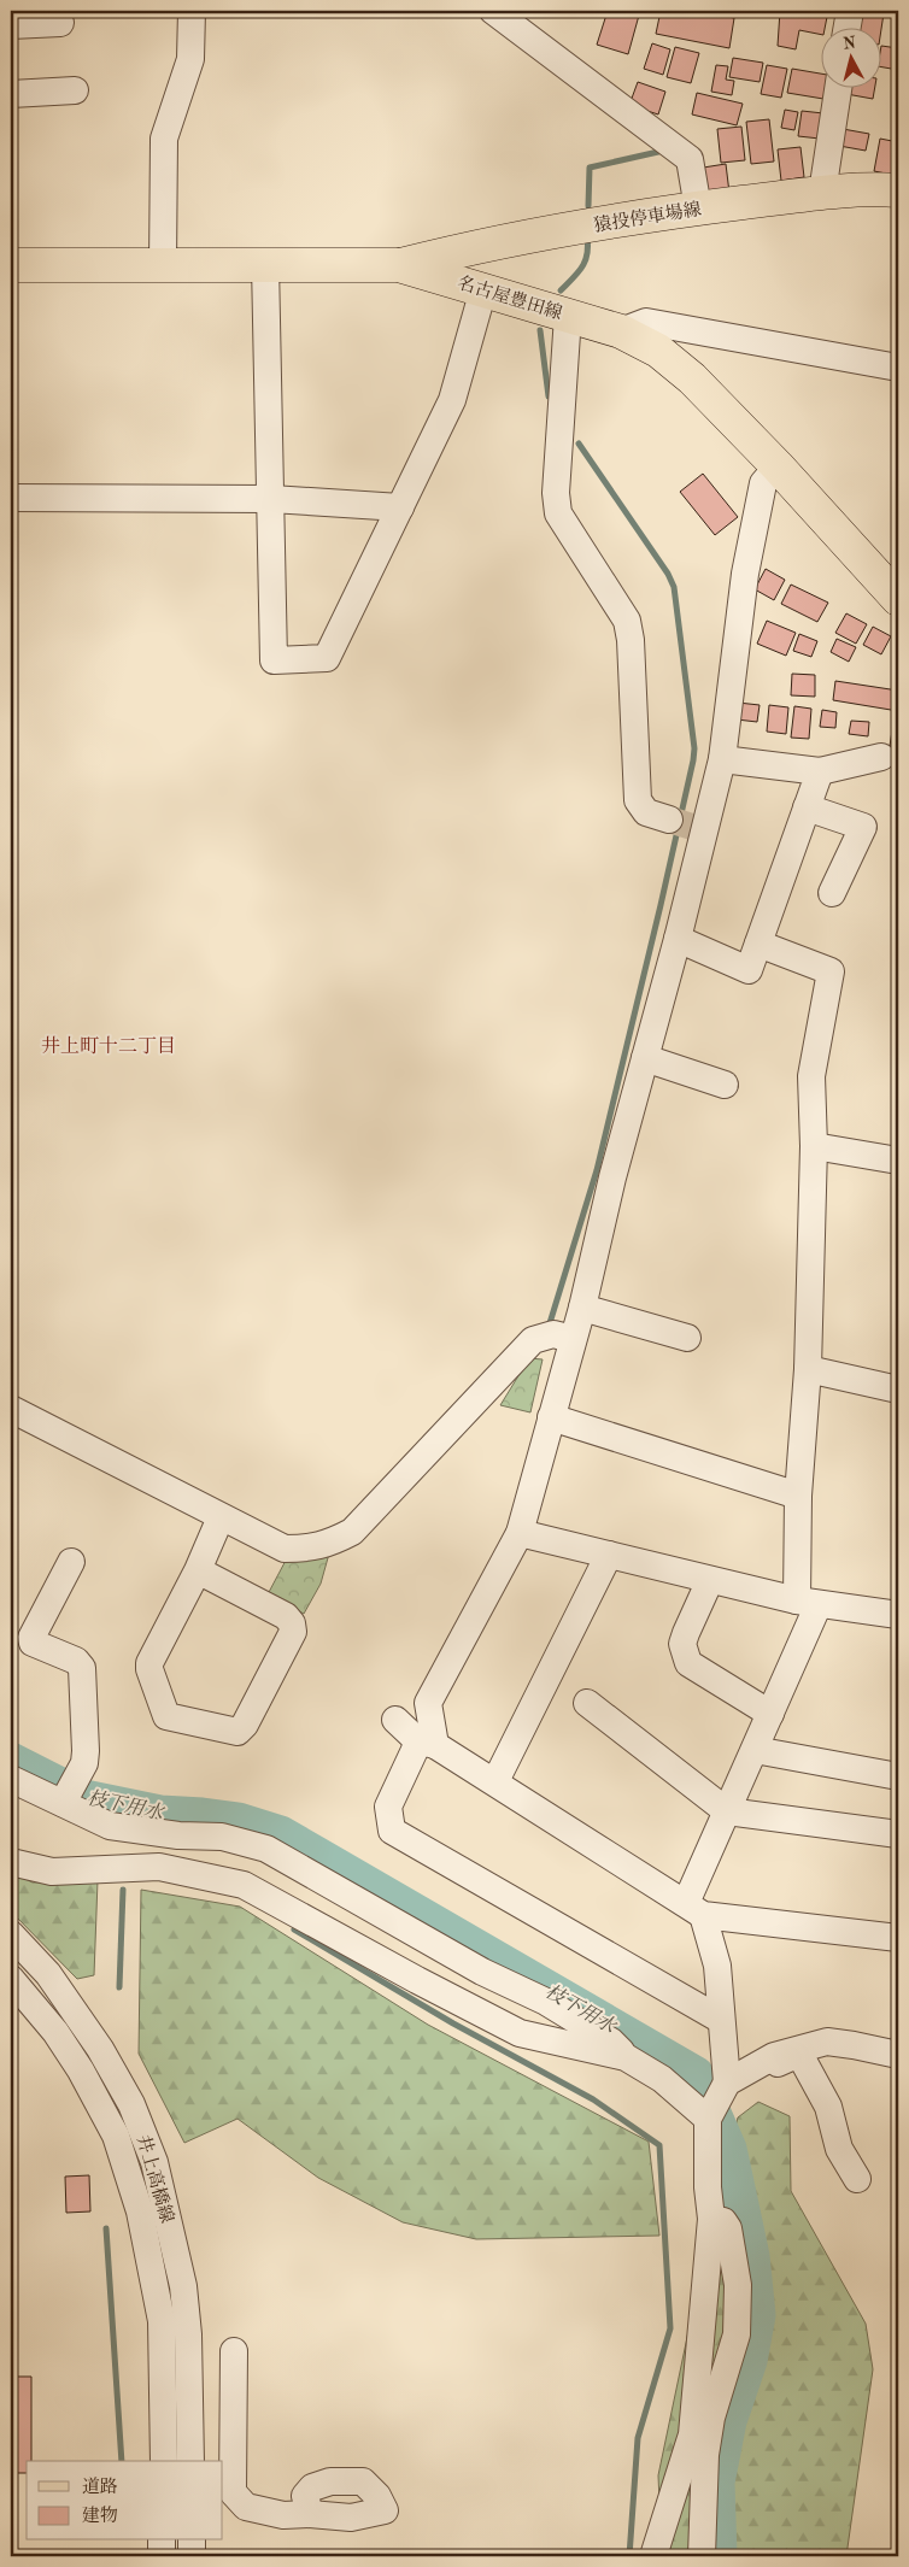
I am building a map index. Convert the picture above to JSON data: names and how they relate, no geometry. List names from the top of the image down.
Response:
{
  "streets": {
    "main road": ["猿投停車場線", "名古屋豊田線"],
    "street": ["井上高橋線"]
  },
  "crossings": [
    ["猿投停車場線", "名古屋豊田線"]
  ],
  "districts": ["井上町十二丁目"],
  "water": ["枝下用水"],
  "legend": ["道路", "建物"],
  "north": "top"
}
